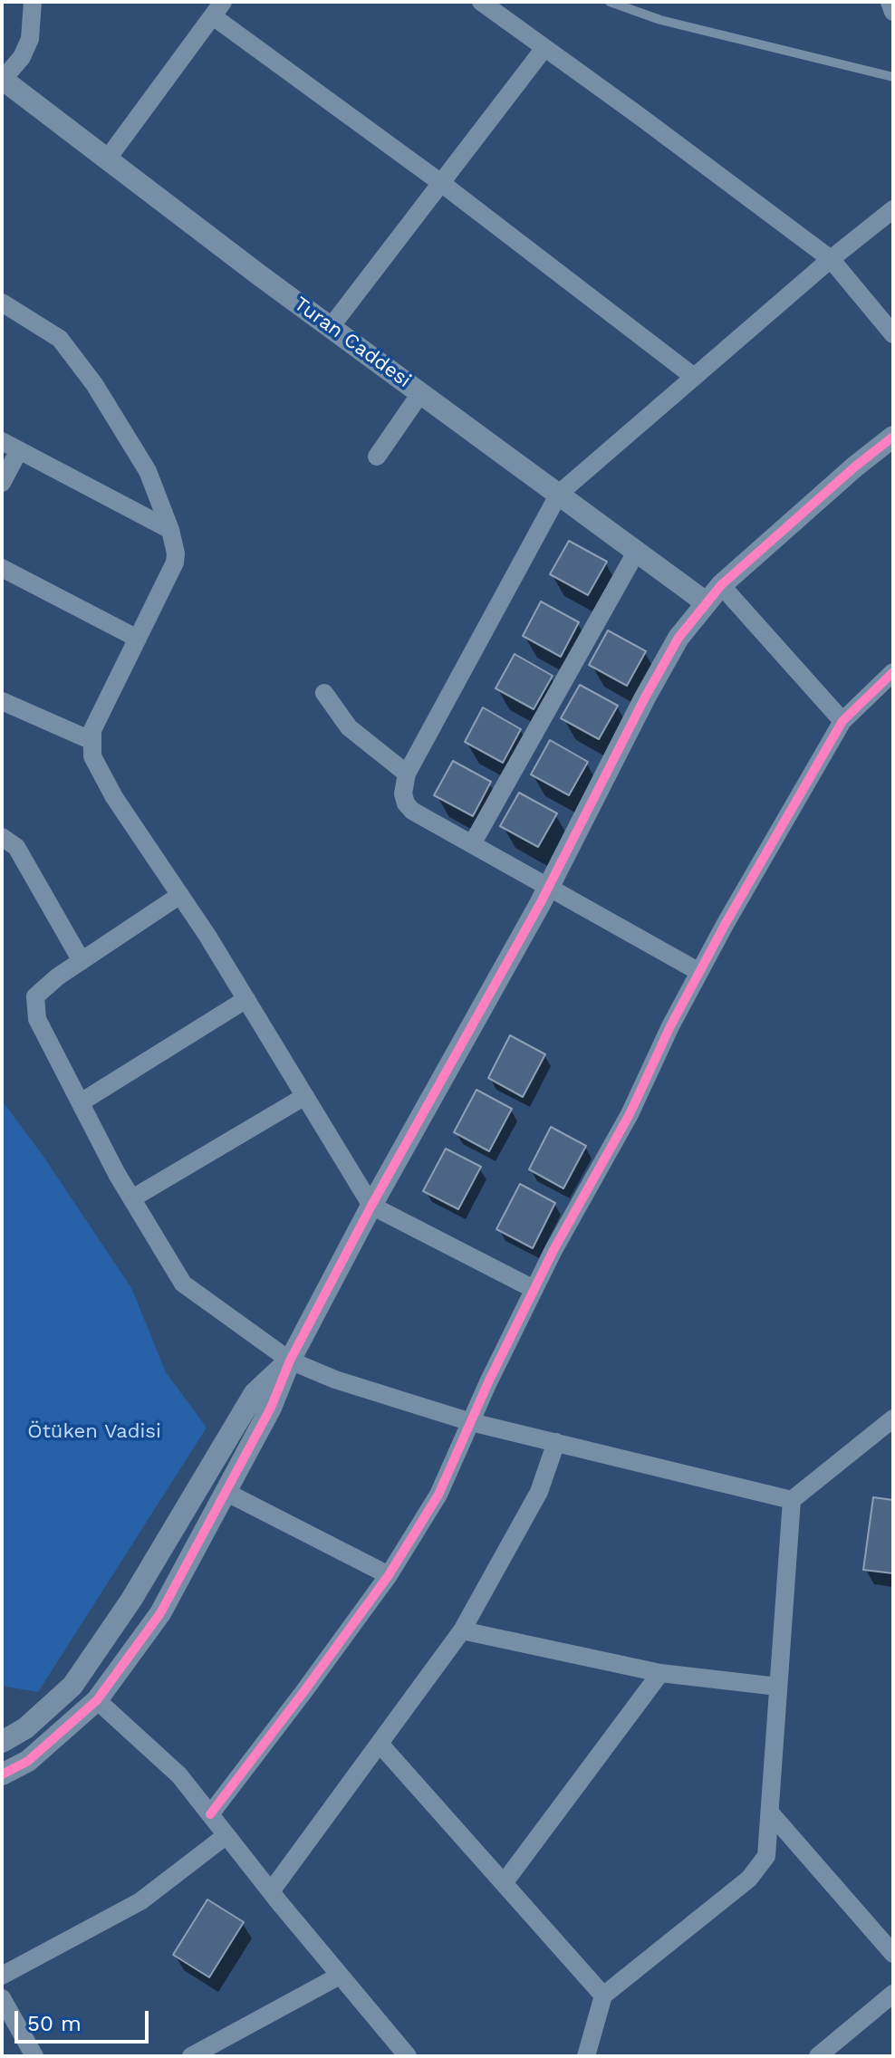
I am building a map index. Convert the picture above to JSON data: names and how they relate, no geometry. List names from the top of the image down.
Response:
{
  "streets": {
    "street": ["Turan Caddesi"]
  },
  "parks": ["Ötüken Vadisi"],
  "scale_bar": "50 m"
}
